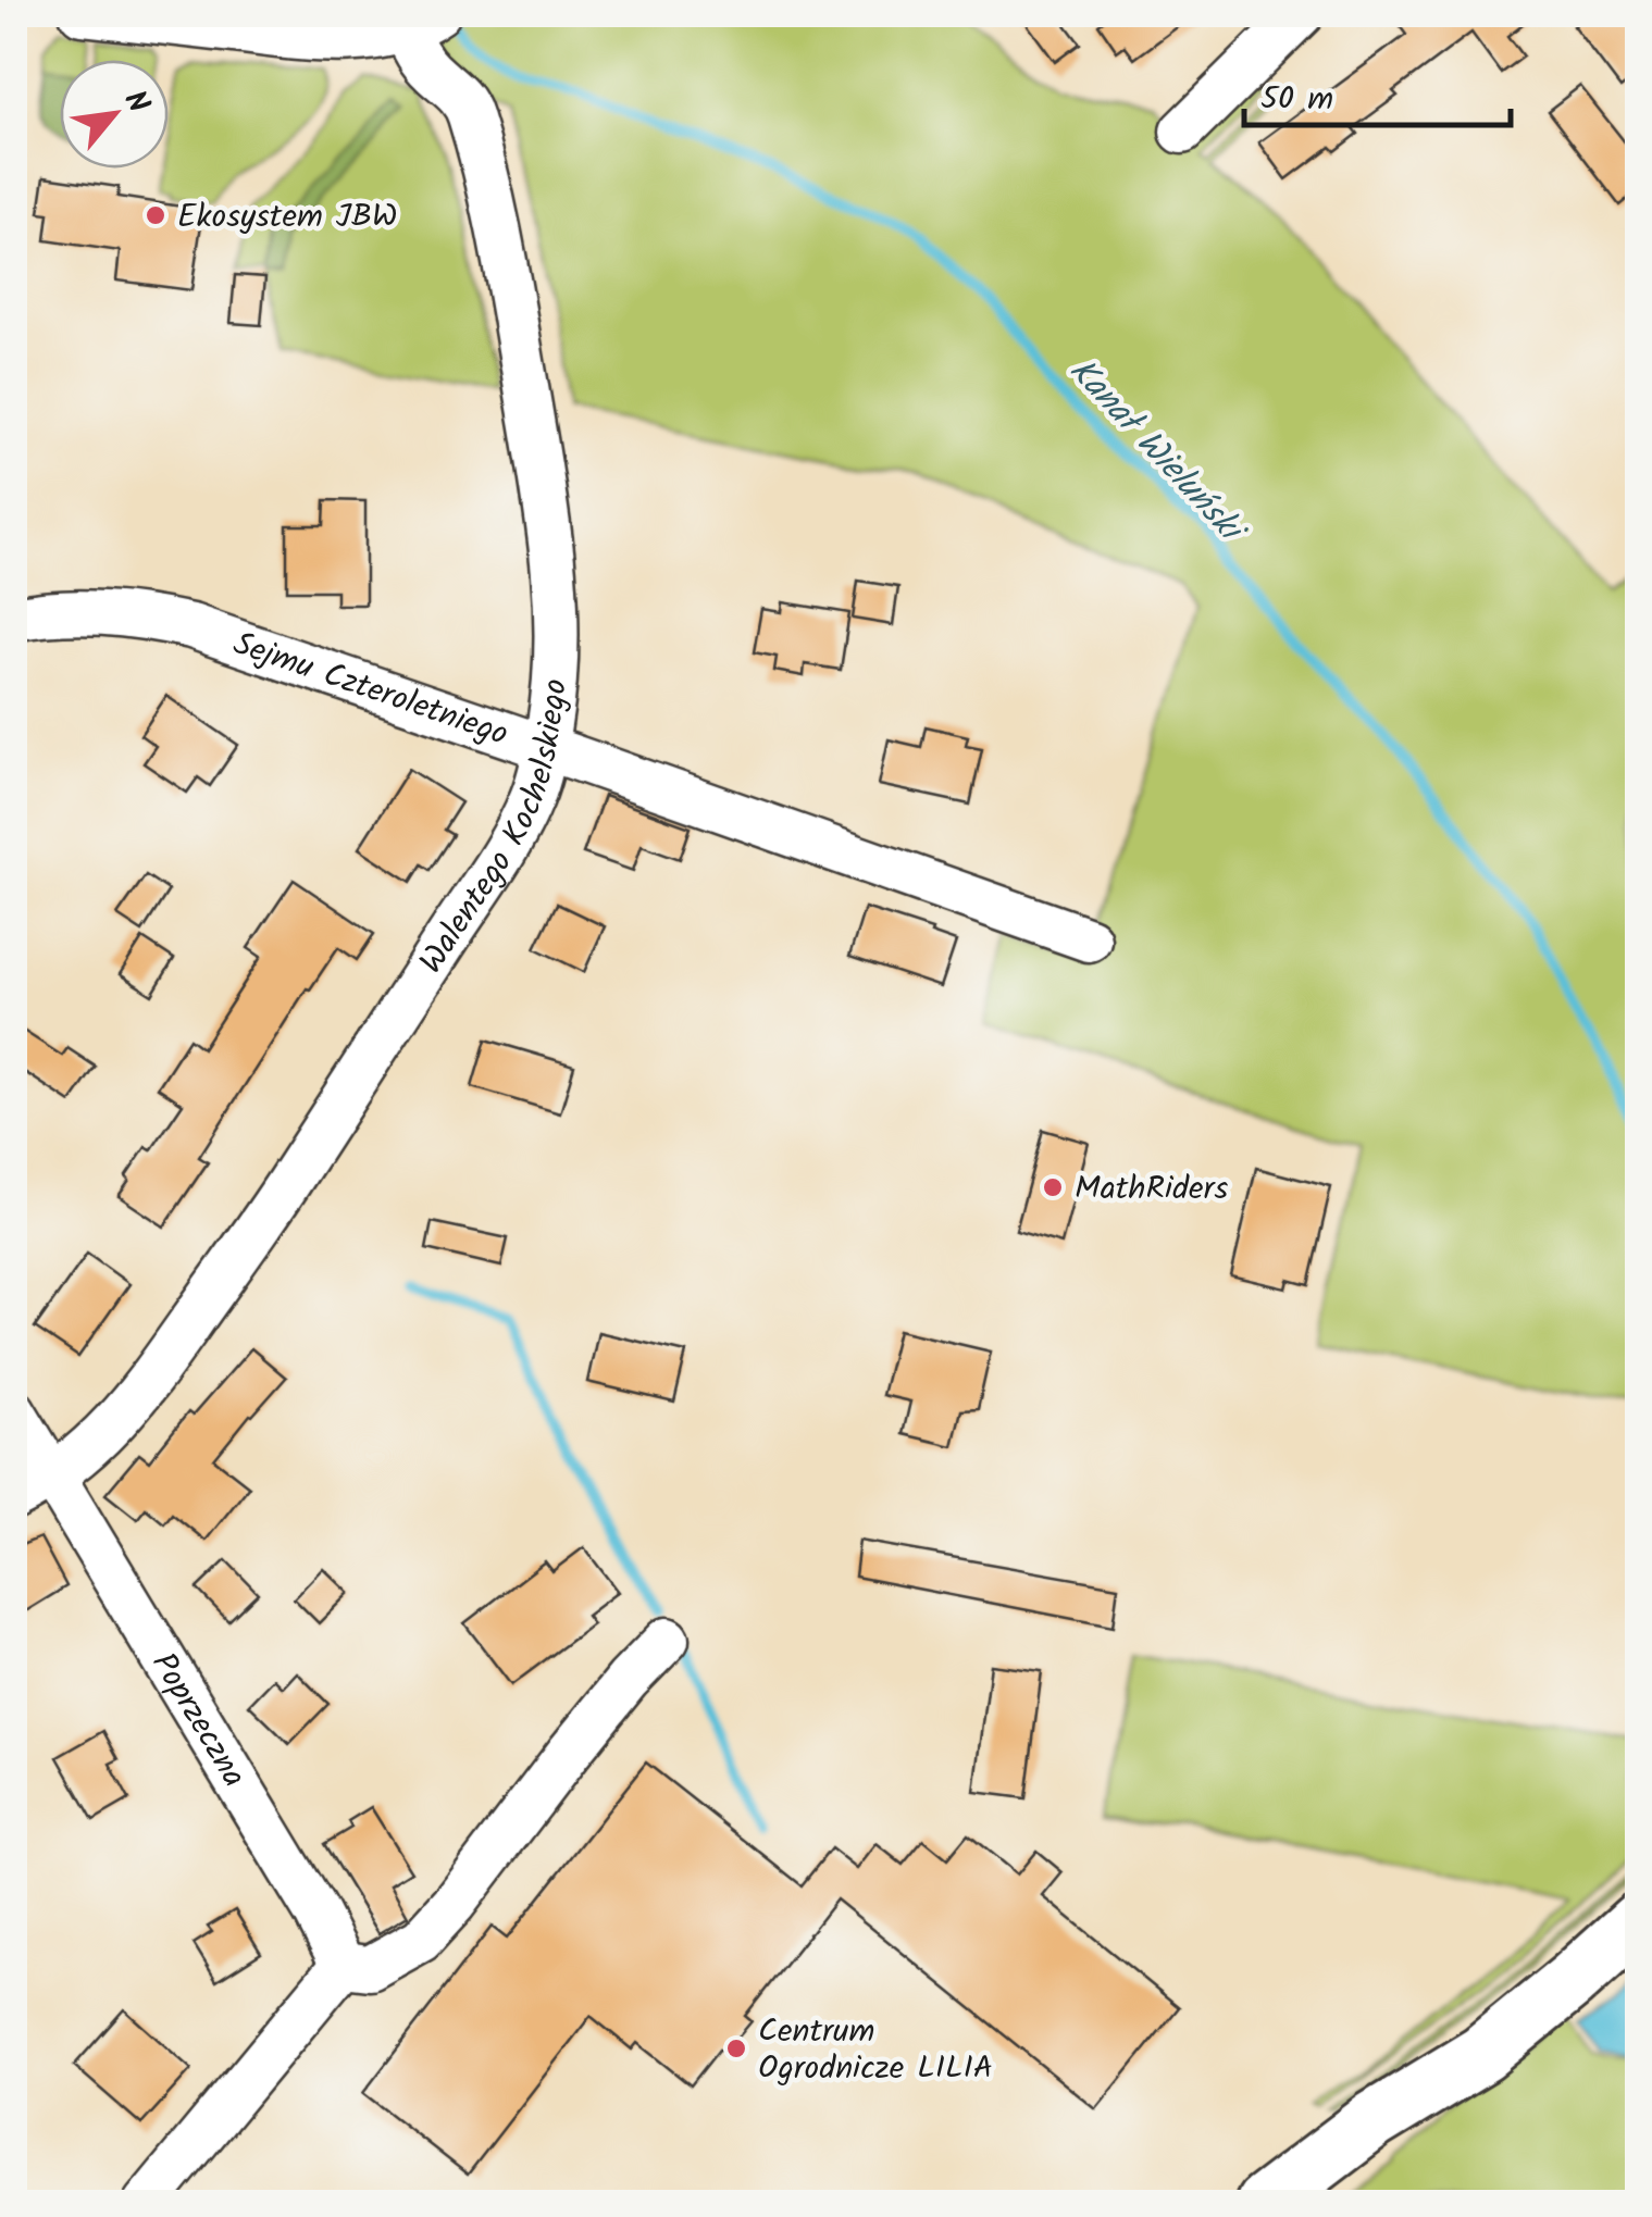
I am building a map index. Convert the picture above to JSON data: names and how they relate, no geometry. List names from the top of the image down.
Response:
{
  "streets": {
    "street": ["Sejmu Czteroletniego", "Walentego Kochelskiego", "Poprzeczna"]
  },
  "crossings": [
    ["Sejmu Czteroletniego", "Walentego Kochelskiego"],
    ["Walentego Kochelskiego", "Poprzeczna"]
  ],
  "water": ["Kanał Wieluński"],
  "places": ["Ekosystem JBW", "MathRiders", "Centrum Ogrodnicze LILIA"],
  "scale_bar": "50 m",
  "north": "top right"
}
